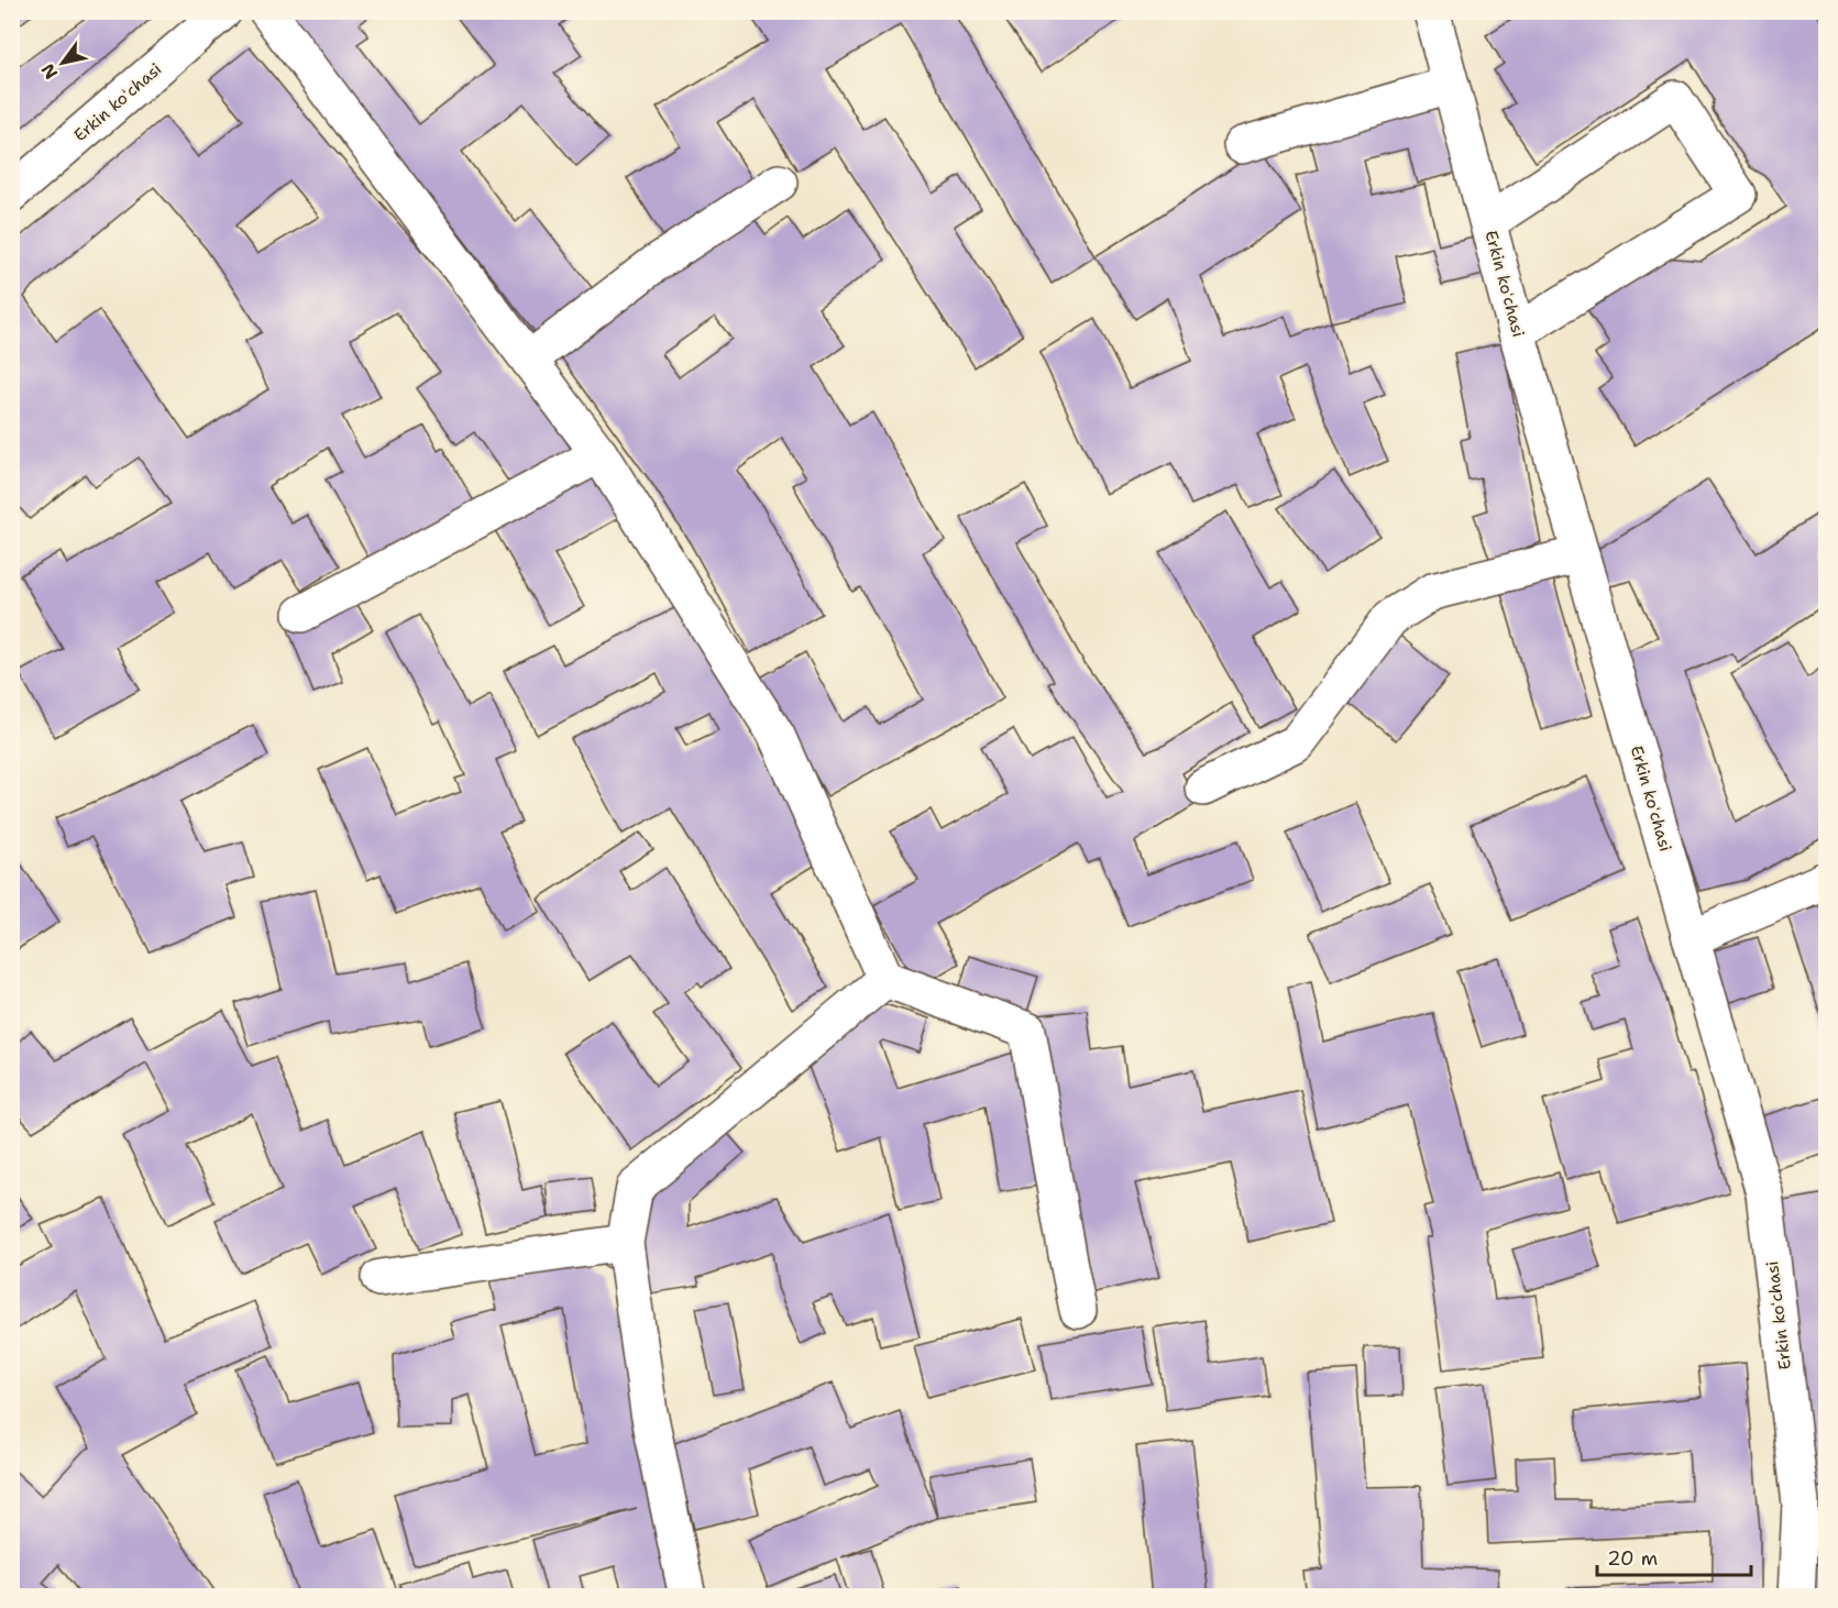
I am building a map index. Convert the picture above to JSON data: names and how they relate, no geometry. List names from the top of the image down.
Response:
{
  "streets": {
    "street": ["Erkin koʻchasi"]
  },
  "scale_bar": "20 m",
  "north": "bottom left"
}
